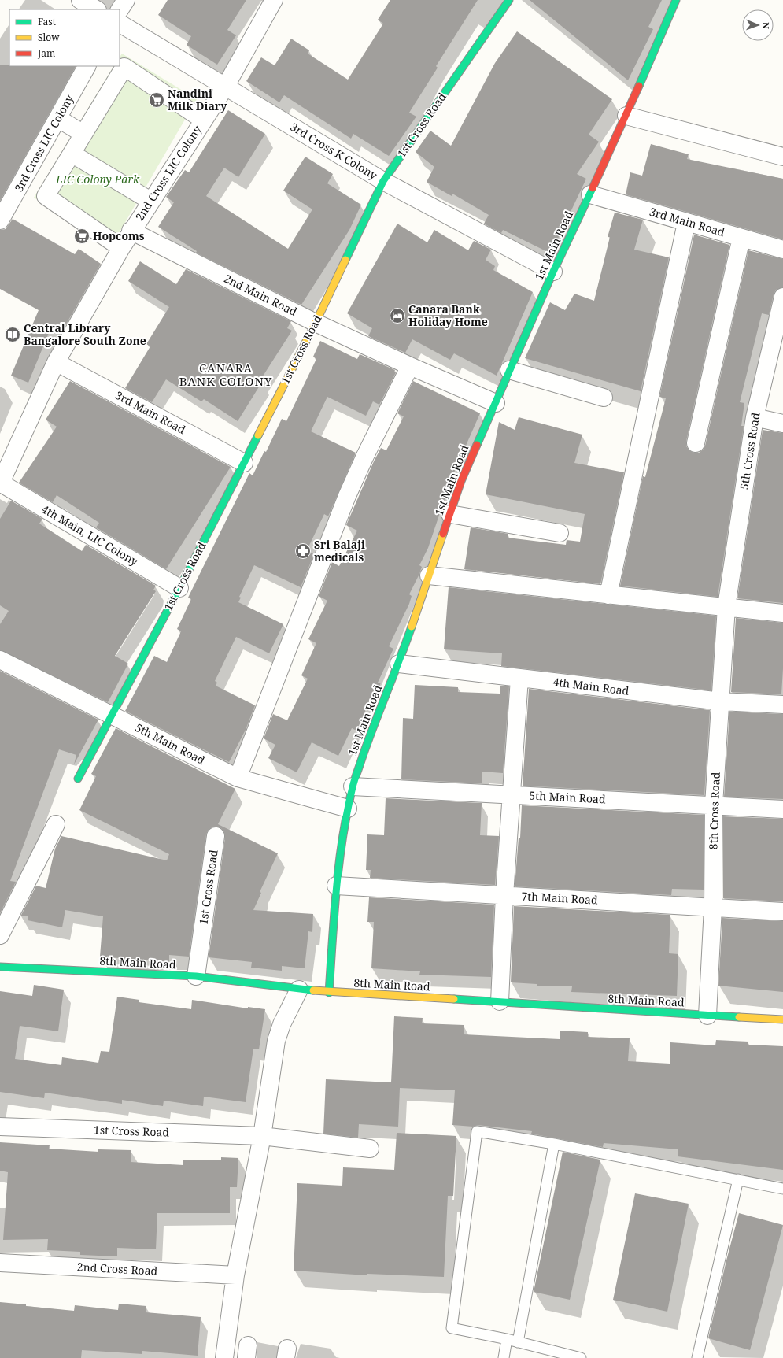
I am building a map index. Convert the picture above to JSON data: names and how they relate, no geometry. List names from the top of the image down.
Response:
{
  "streets": {
    "street": [
      "1st Cross Road",
      "3rd Cross LIC Colony",
      "3rd Cross K Colony",
      "2nd Cross LIC Colony",
      "3rd Main Road",
      "1st Main Road",
      "2nd Main Road",
      "5th Cross Road",
      "4th Main, LIC Colony",
      "4th Main Road",
      "5th Main Road",
      "8th Cross Road",
      "7th Main Road",
      "8th Main Road",
      "2nd Cross Road"
    ]
  },
  "crossings": [
    ["1st Cross Road", "3rd Cross K Colony"],
    ["1st Cross Road", "3rd Main Road"],
    ["1st Cross Road", "2nd Main Road"],
    ["1st Cross Road", "4th Main, LIC Colony"],
    ["1st Cross Road", "5th Main Road"],
    ["1st Cross Road", "8th Main Road"],
    ["3rd Cross K Colony", "2nd Cross LIC Colony"],
    ["3rd Cross K Colony", "1st Main Road"],
    ["2nd Cross LIC Colony", "3rd Main Road"],
    ["2nd Cross LIC Colony", "2nd Main Road"],
    ["2nd Cross LIC Colony", "4th Main, LIC Colony"],
    ["3rd Main Road", "1st Main Road"],
    ["1st Main Road", "2nd Main Road"],
    ["1st Main Road", "4th Main Road"],
    ["1st Main Road", "5th Main Road"],
    ["1st Main Road", "7th Main Road"],
    ["1st Main Road", "8th Main Road"],
    ["5th Cross Road", "8th Cross Road"],
    ["4th Main Road", "8th Cross Road"],
    ["5th Main Road", "8th Cross Road"],
    ["8th Cross Road", "7th Main Road"],
    ["8th Cross Road", "8th Main Road"]
  ],
  "districts": ["CANARA BANK COLONY"],
  "parks": ["LIC Colony Park"],
  "places": {
    "supermarket": ["Nandini Milk Diary", "Hopcoms"],
    "hotel": ["Canara Bank Holiday Home"],
    "library": ["Central Library Bangalore South Zone"],
    "pharmacy": ["Sri Balaji medicals"]
  },
  "legend": ["Fast", "Slow", "Jam"],
  "north": "right"
}
